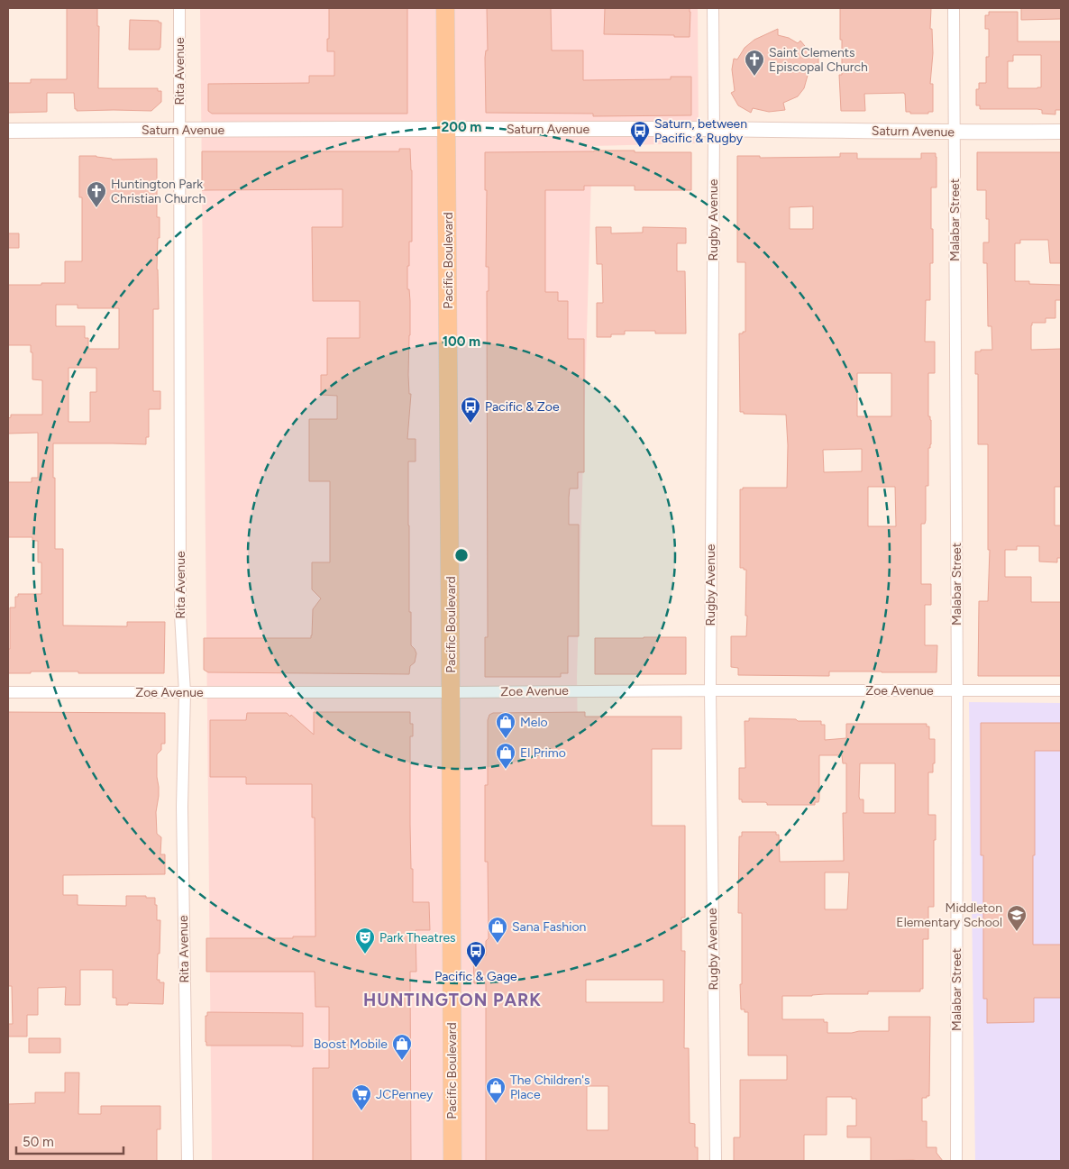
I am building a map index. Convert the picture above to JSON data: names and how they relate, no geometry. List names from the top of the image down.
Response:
{
  "streets": {
    "main road": ["Pacific Boulevard"],
    "street": [
      "Rita Avenue",
      "Saturn Avenue",
      "Rugby Avenue",
      "Malabar Street",
      "Zoe Avenue"
    ]
  },
  "crossings": [
    ["Rita Avenue", "Saturn Avenue"],
    ["Rita Avenue", "Zoe Avenue"],
    ["Saturn Avenue", "Rugby Avenue"],
    ["Saturn Avenue", "Malabar Street"],
    ["Saturn Avenue", "Pacific Boulevard"],
    ["Rugby Avenue", "Zoe Avenue"],
    ["Malabar Street", "Zoe Avenue"],
    ["Pacific Boulevard", "Zoe Avenue"]
  ],
  "districts": ["HUNTINGTON PARK"],
  "places": {
    "church": ["Saint Clements Episcopal Church", "Huntington Park Christian Church"],
    "bus stop": ["Saturn, between Pacific & Rugby", "Pacific & Zoe", "Pacific & Gage"],
    "shop": [
      "Melo",
      "El Primo",
      "Sana Fashion",
      "Boost Mobile",
      "The Children's Place"
    ],
    "school or university": ["Middleton Elementary School"],
    "theatre": ["Park Theatres"],
    "supermarket": ["JCPenney"]
  },
  "scale_bar": "50 m",
  "rings": ["200 m", "100 m"]
}
